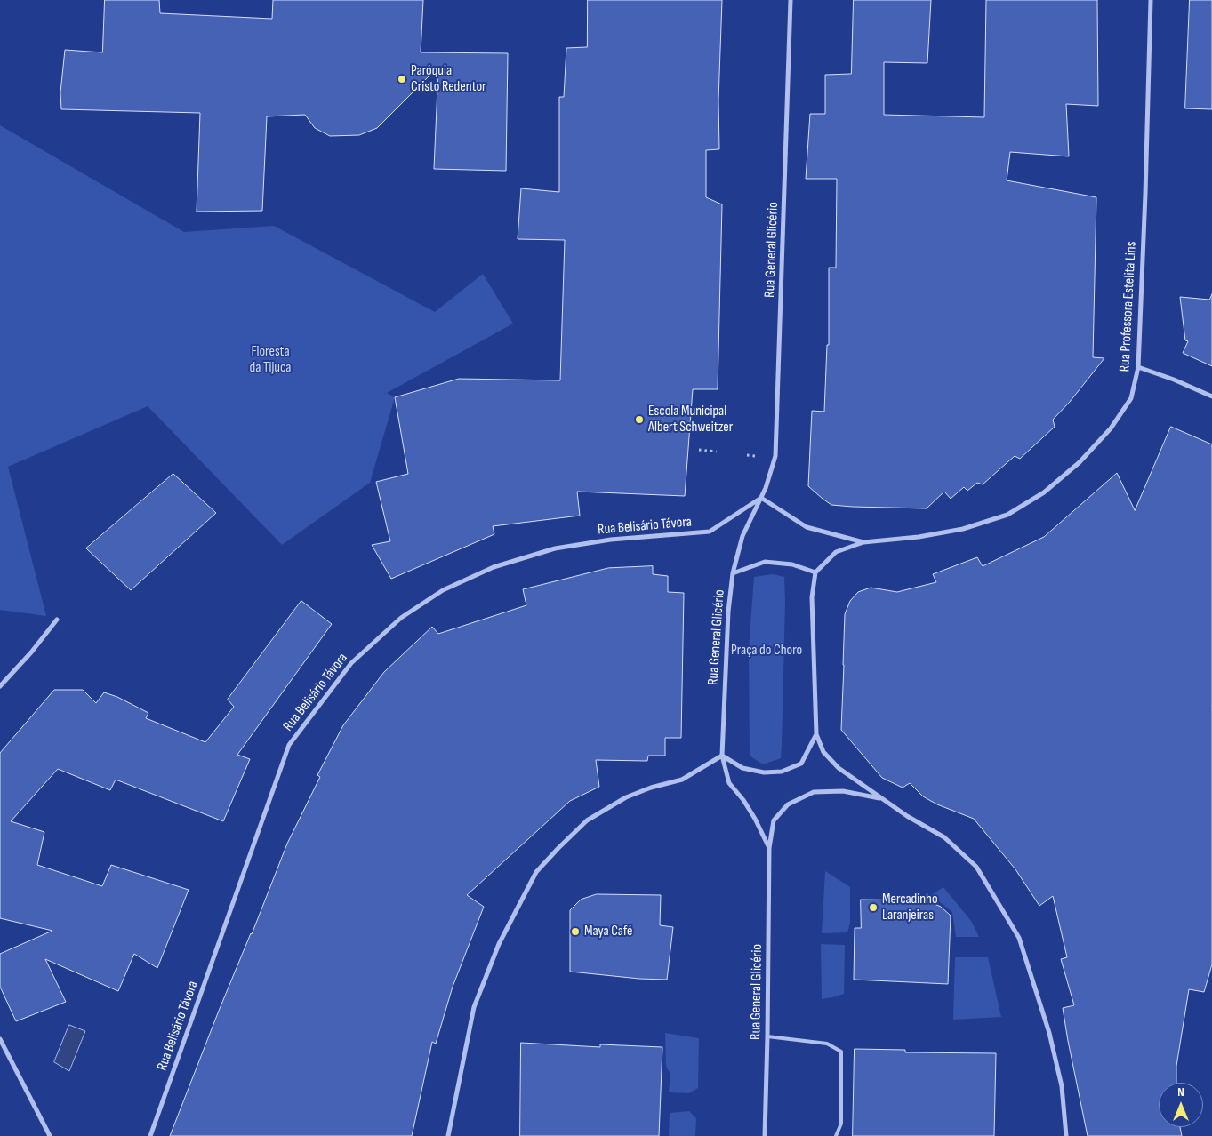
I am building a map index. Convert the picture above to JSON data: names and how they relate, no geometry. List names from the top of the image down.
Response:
{
  "streets": {
    "street": ["Rua General Glicério", "Rua Professora Estelita Lins", "Rua Belisário Távora"]
  },
  "crossings": [
    ["Rua General Glicério", "Rua Professora Estelita Lins"],
    ["Rua General Glicério", "Rua Belisário Távora"]
  ],
  "parks": ["Floresta da Tijuca", "Praça do Choro"],
  "places": [
    "Paróquia Cristo Redentor",
    "Escola Municipal Albert Schweitzer",
    "Mercadinho Laranjeiras",
    "Maya Café"
  ],
  "north": "top"
}
